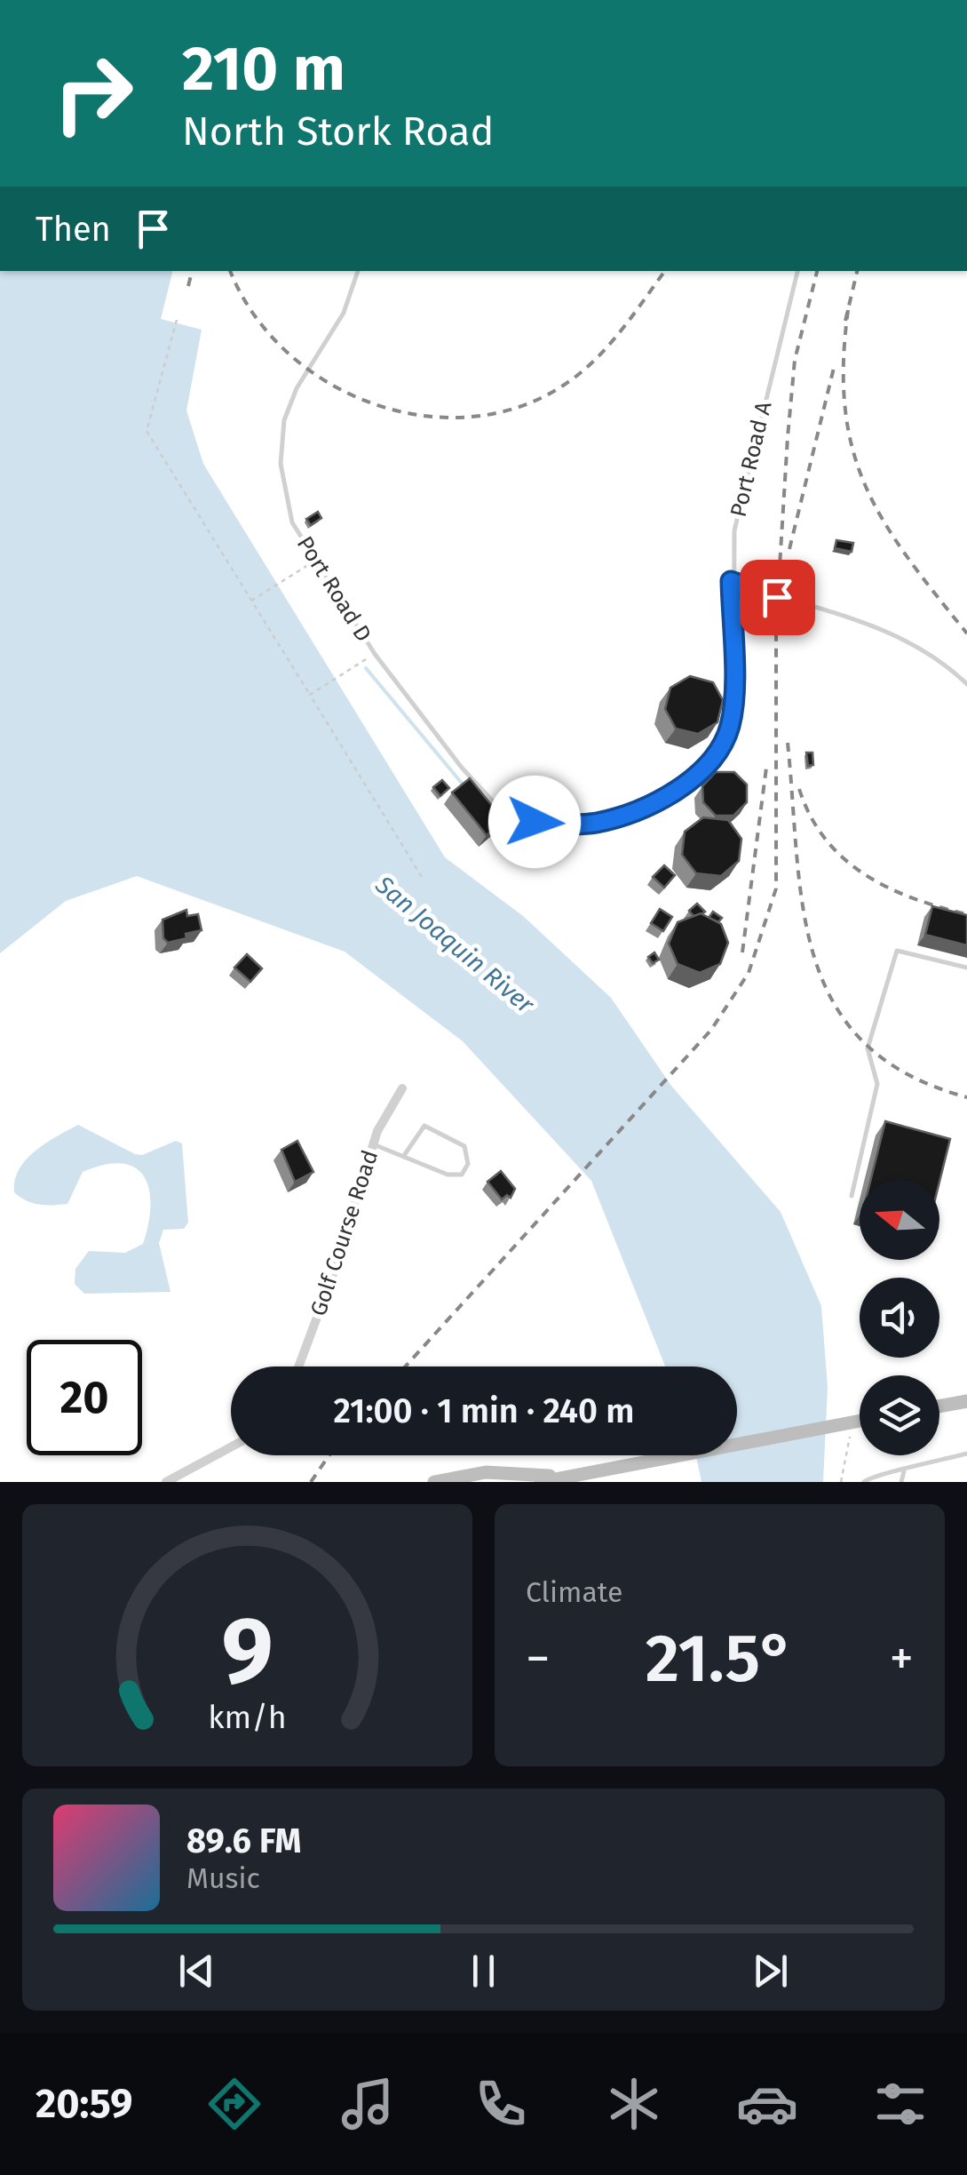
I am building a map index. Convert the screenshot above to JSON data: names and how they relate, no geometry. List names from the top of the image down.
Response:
{
  "streets": {
    "street": ["Golf Course Road"],
    "lane": ["Port Road A", "Port Road D"]
  },
  "crossings": [
    ["Port Road A", "Port Road D"]
  ],
  "water": ["San Joaquin River"],
  "north": "left",
  "page": {
    "turn": ["210 m", "North Stork Road"],
    "then": "Then",
    "limit": "20",
    "trip": "21:00 · 1 min · 240 m",
    "tile": "Climate",
    "heat": ["−", "21.5°", "+"],
    "song": ["89.6 FM", "Music"],
    "tabs": "20:59",
    "gauge": ["9", "km/h"]
  }
}
